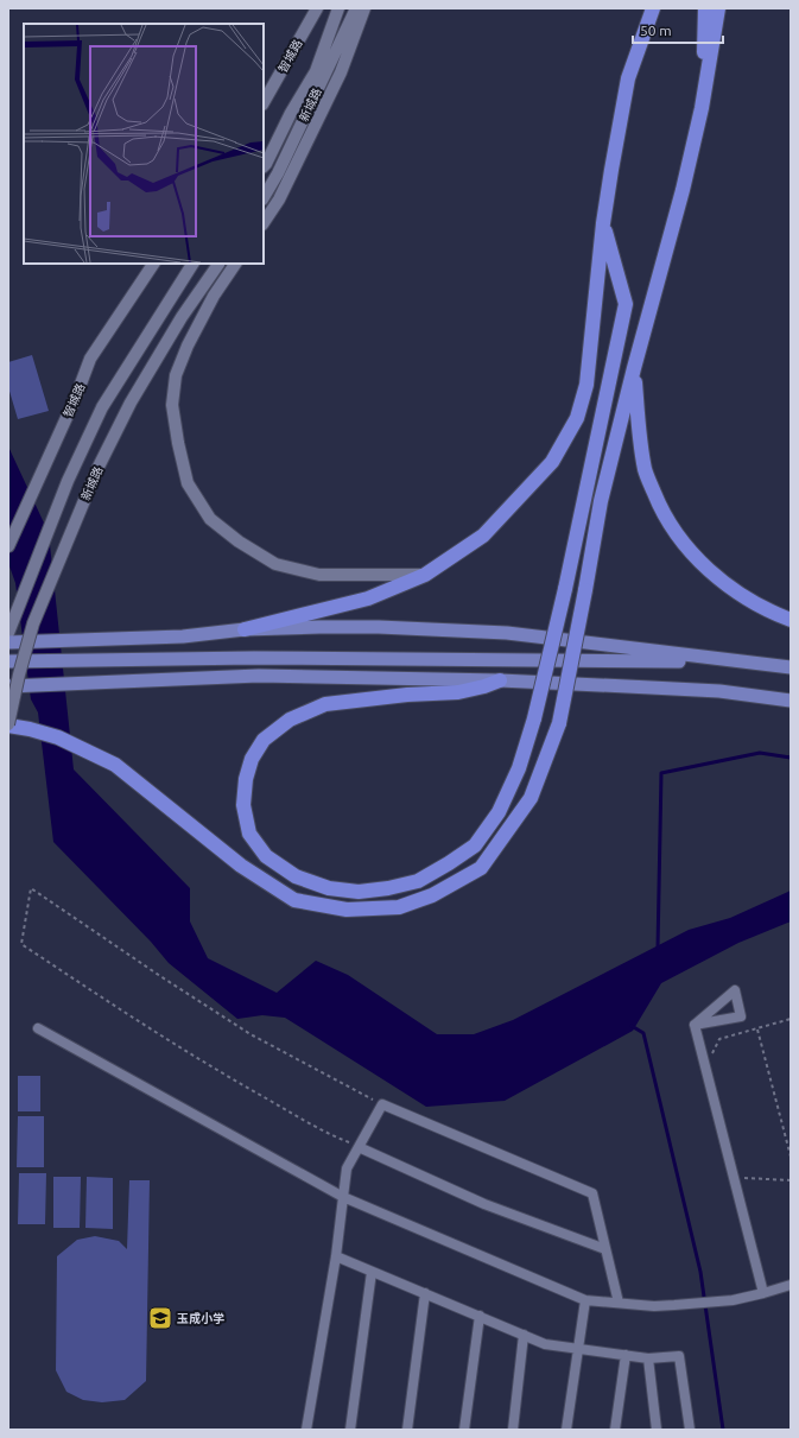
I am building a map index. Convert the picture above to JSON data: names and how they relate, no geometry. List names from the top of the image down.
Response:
{
  "streets": {
    "street": ["智城路", "新城路"]
  },
  "places": {
    "school or university": ["玉成小学"]
  },
  "scale_bar": "50 m"
}
